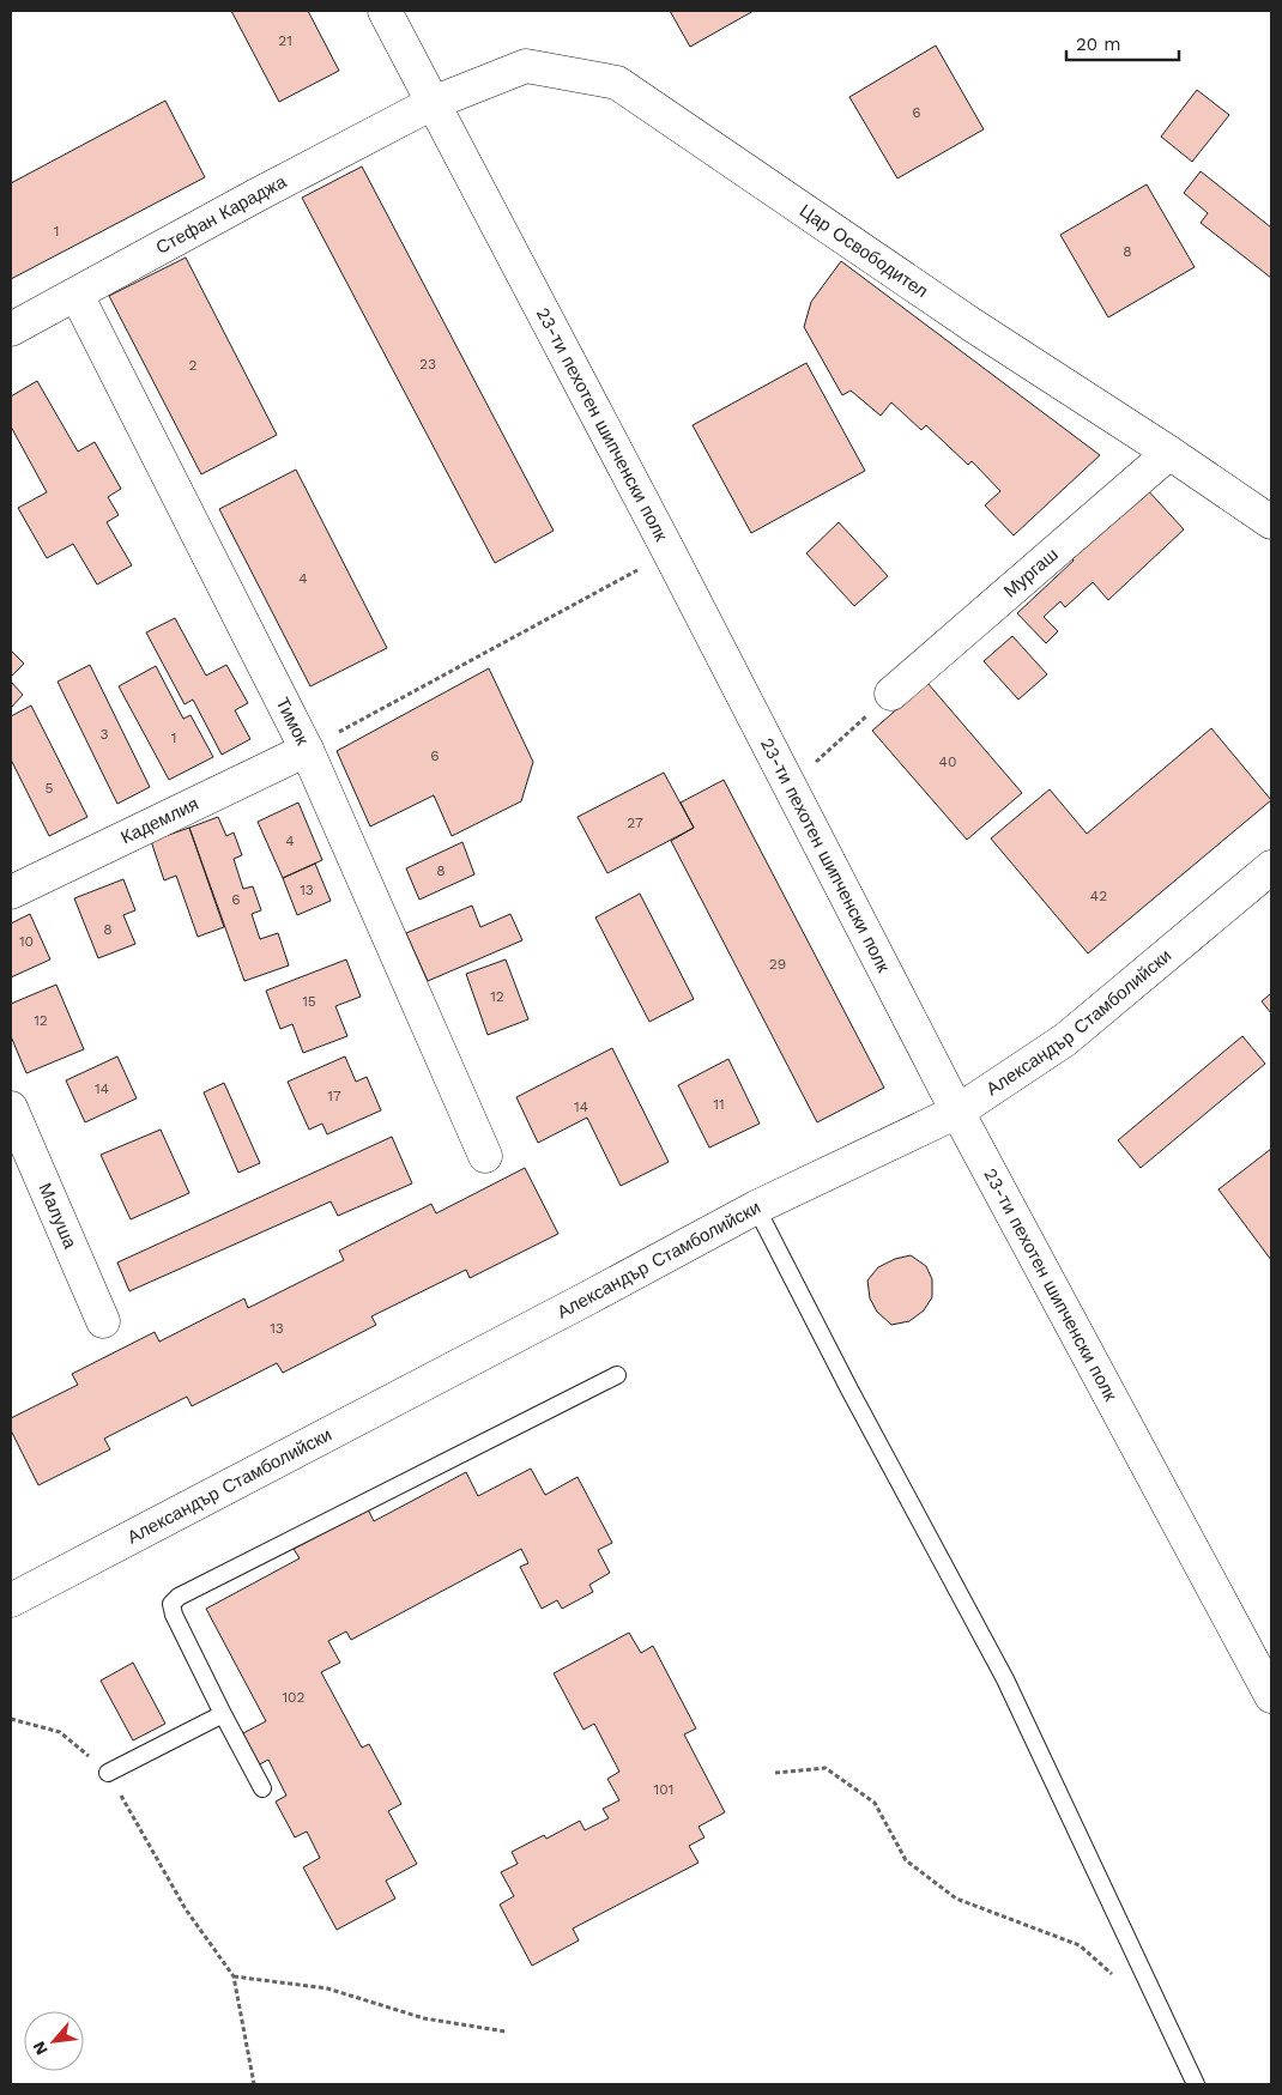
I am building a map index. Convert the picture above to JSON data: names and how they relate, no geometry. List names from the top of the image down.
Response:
{
  "streets": {
    "street": [
      "Стефан Караджа",
      "Цар Освободител",
      "23-ти пехотен шипченски полк",
      "Мургаш",
      "Тимок",
      "Кадемлия",
      "Александър Стамболийски",
      "Малуша"
    ]
  },
  "crossings": [
    ["Стефан Караджа", "Цар Освободител"],
    ["Стефан Караджа", "23-ти пехотен шипченски полк"],
    ["Стефан Караджа", "Тимок"],
    ["Цар Освободител", "23-ти пехотен шипченски полк"],
    ["Цар Освободител", "Мургаш"],
    ["23-ти пехотен шипченски полк", "Александър Стамболийски"],
    ["Тимок", "Кадемлия"]
  ],
  "house_numbers": [
    "21",
    "6",
    "1",
    "8",
    "23",
    "2",
    "4",
    "3",
    "1",
    "6",
    "40",
    "5",
    "27",
    "4",
    "8",
    "13",
    "42",
    "6",
    "8",
    "10",
    "29",
    "12",
    "15",
    "12",
    "14",
    "17",
    "11",
    "14",
    "13",
    "102",
    "101"
  ],
  "scale_bar": "20 m",
  "north": "bottom left"
}
